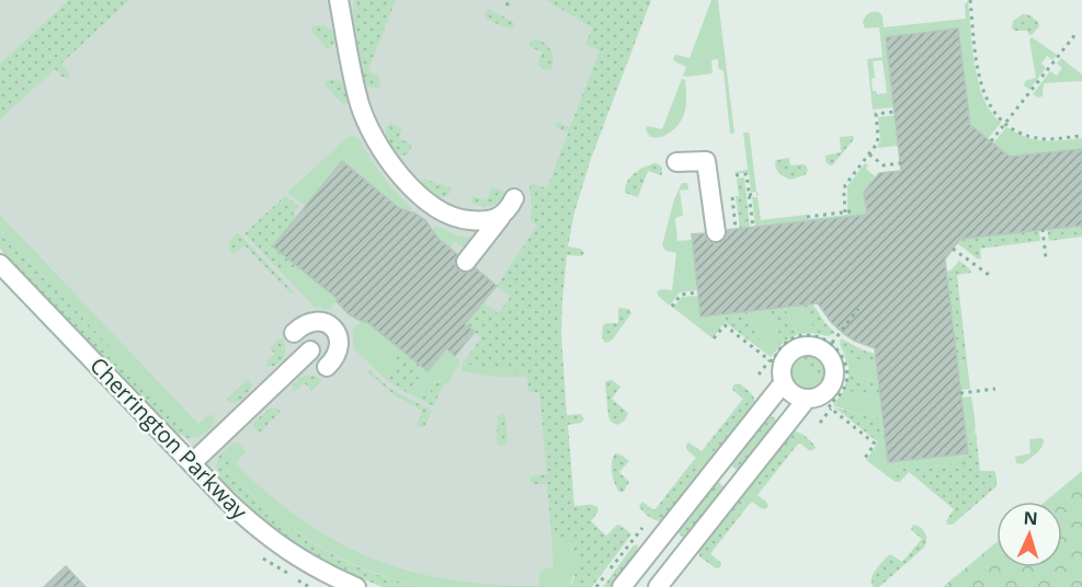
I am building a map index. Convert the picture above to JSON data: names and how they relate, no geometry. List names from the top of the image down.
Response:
{
  "streets": {
    "street": ["Cherrington Parkway"]
  },
  "north": "top"
}
